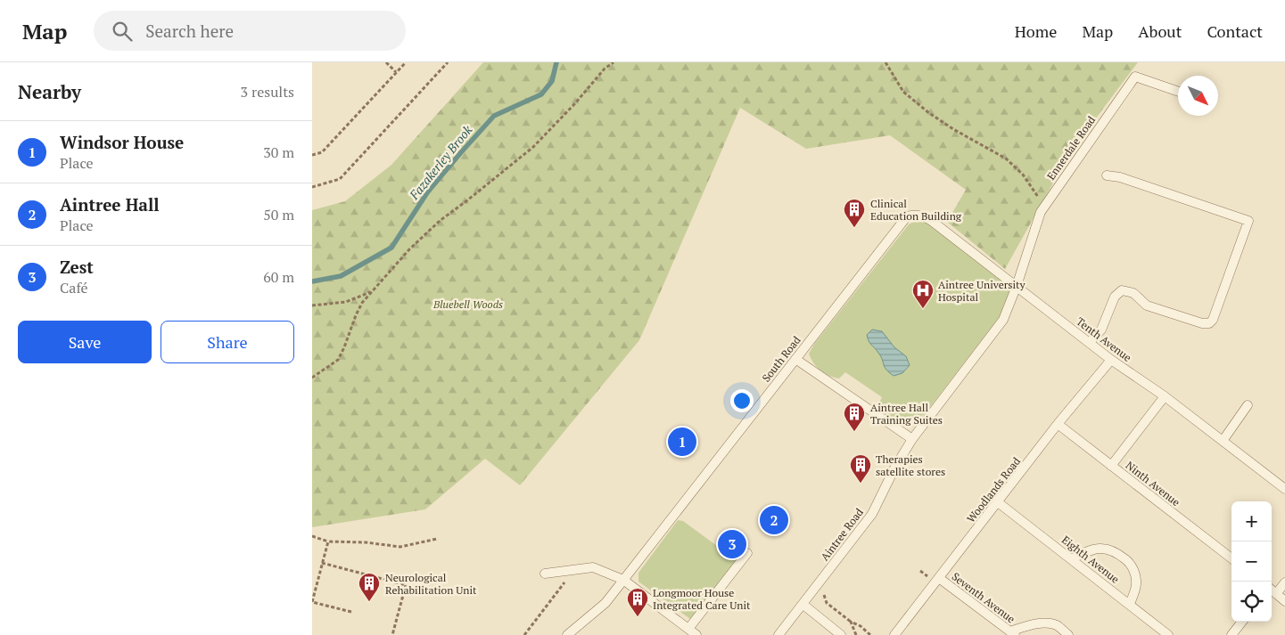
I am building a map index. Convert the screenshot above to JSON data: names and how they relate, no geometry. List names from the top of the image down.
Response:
{
  "streets": {
    "lane": [
      "Ennerdale Road",
      "Tenth Avenue",
      "South Road",
      "Ninth Avenue",
      "Woodlands Road",
      "Aintree Road",
      "Eighth Avenue",
      "Seventh Avenue"
    ]
  },
  "crossings": [
    ["Ennerdale Road", "Tenth Avenue"],
    ["Ennerdale Road", "Aintree Road"],
    ["Tenth Avenue", "South Road"],
    ["Tenth Avenue", "Woodlands Road"],
    ["Tenth Avenue", "Aintree Road"],
    ["Ninth Avenue", "Woodlands Road"],
    ["Woodlands Road", "Eighth Avenue"],
    ["Woodlands Road", "Seventh Avenue"]
  ],
  "water": ["Fazakerley Brook"],
  "parks": ["Bluebell Woods"],
  "places": {
    "building": [
      "Clinical Education Building",
      "Aintree Hall Training Suites",
      "Therapies satellite stores",
      "Neurological Rehabilitation Unit",
      "Longmoor House Integrated Care Unit"
    ],
    "hospital": ["Aintree University Hospital"]
  },
  "north": "bottom right",
  "page": {
    "header": "Map",
    "search": "Search here",
    "nav": [
      "Home",
      "Map",
      "About",
      "Contact"
    ],
    "heading": ["Nearby", "3 results"],
    "list": [
      {
        "mark": "1",
        "name": "Windsor House",
        "note": "Place",
        "value": "30 m"
      },
      {
        "mark": "2",
        "name": "Aintree Hall",
        "note": "Place",
        "value": "50 m"
      },
      {
        "mark": "3",
        "name": "Zest",
        "note": "Café",
        "value": "60 m"
      }
    ],
    "buttons": ["Save", "Share"],
    "pins": ["1", "2", "3"],
    "map_buttons": ["+", "−"]
  }
}
